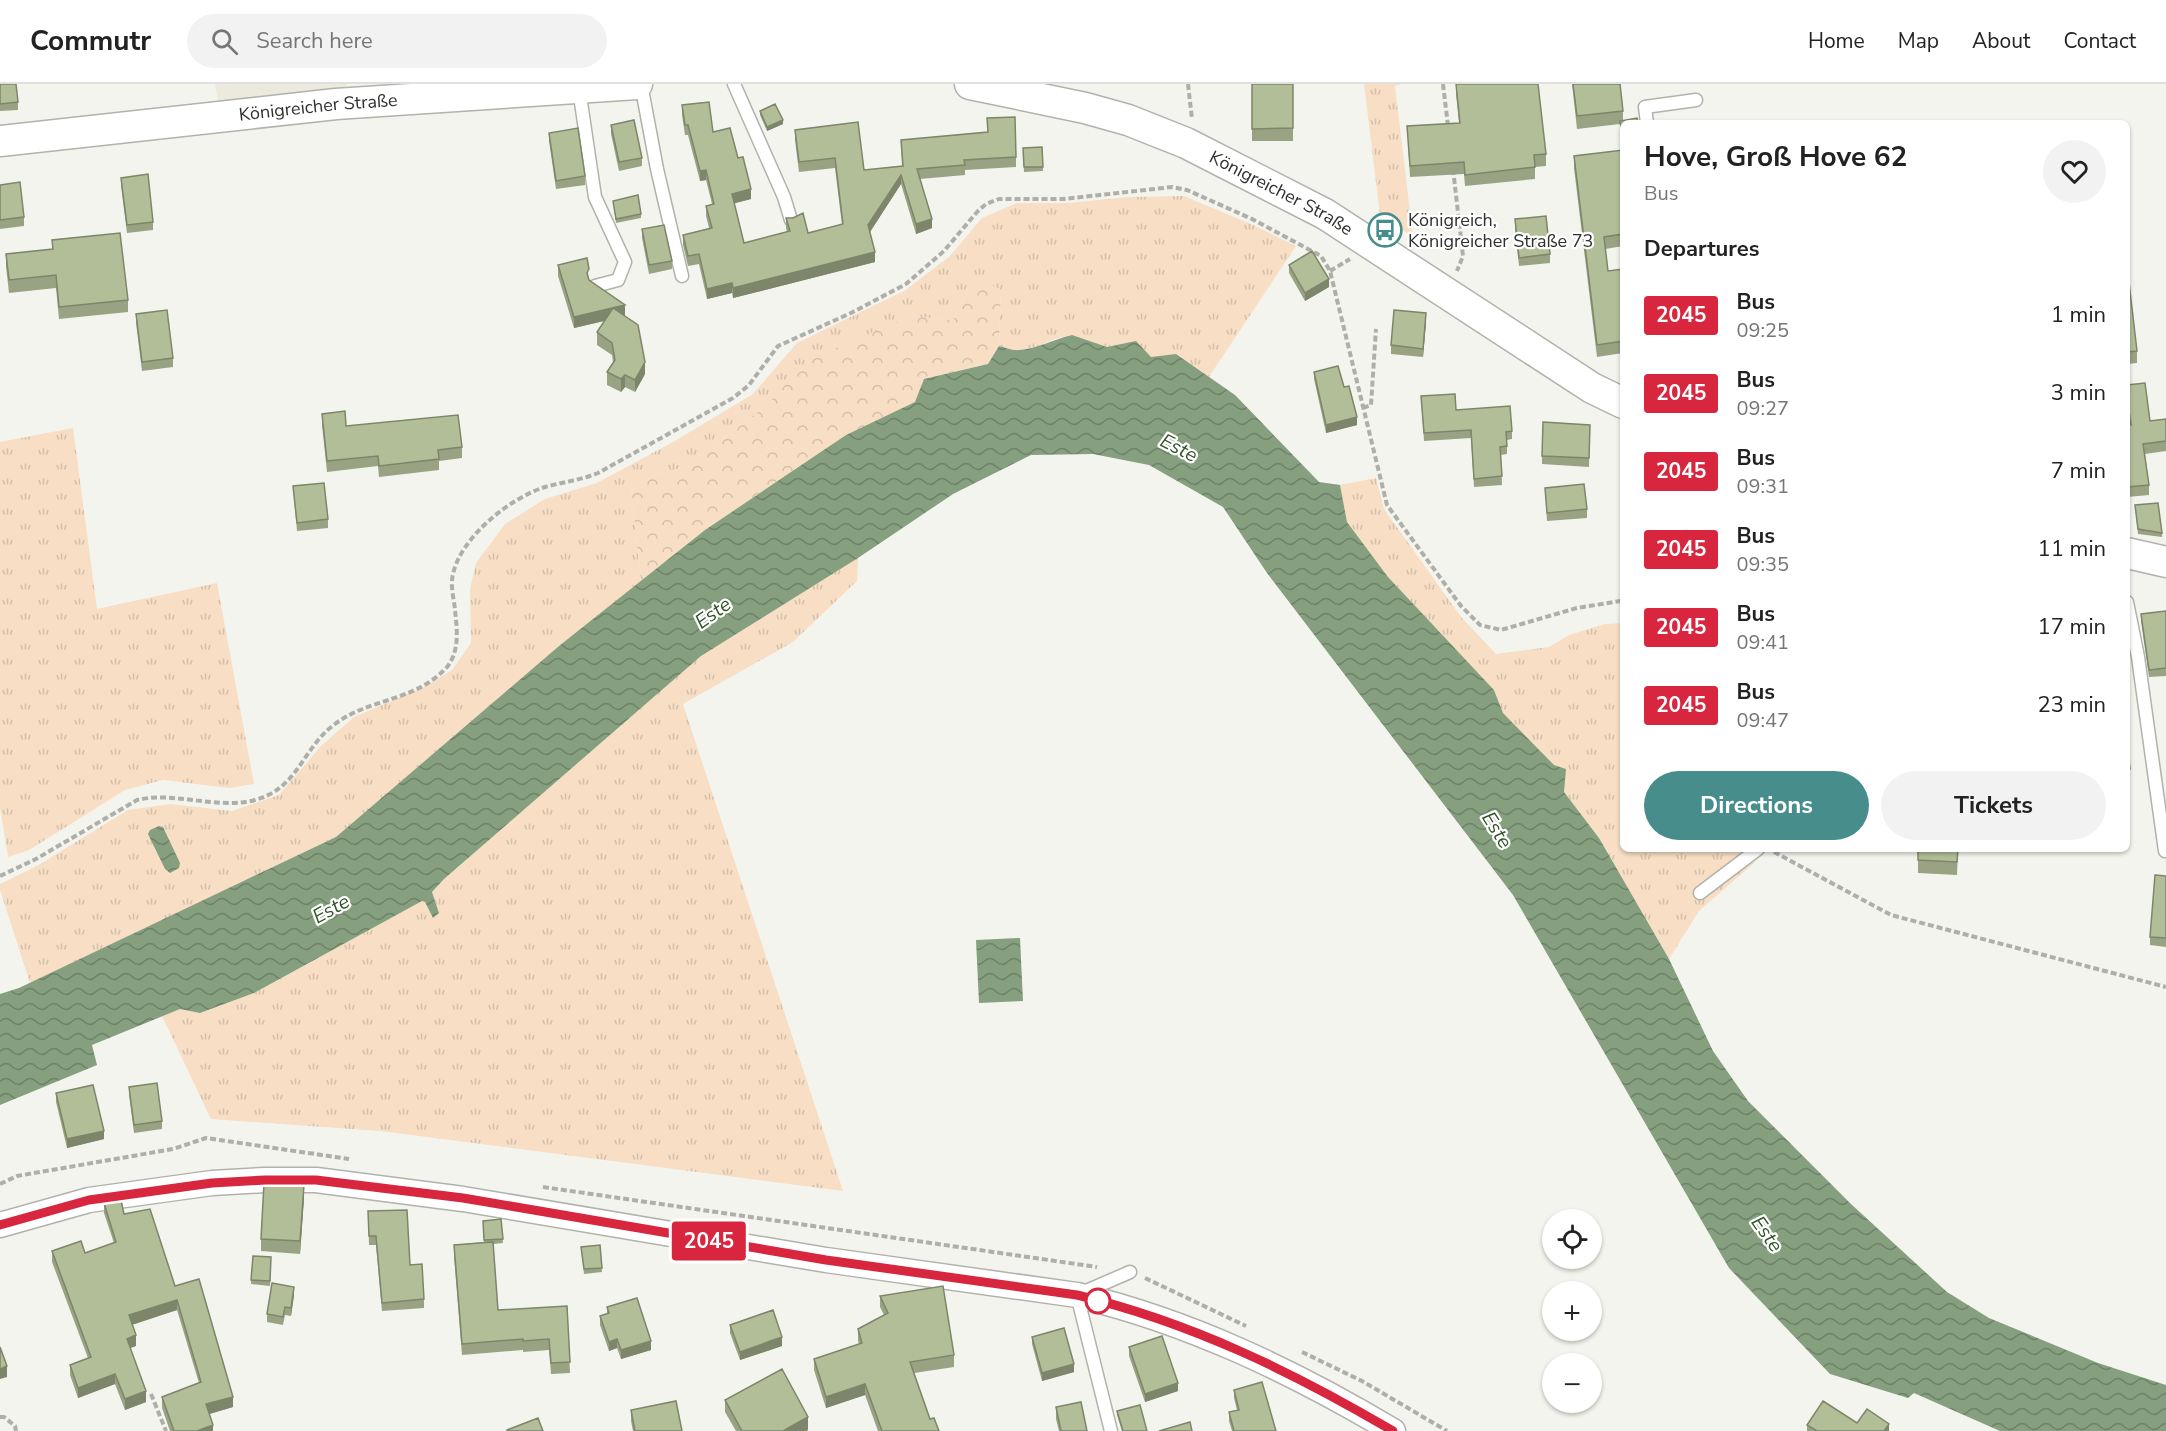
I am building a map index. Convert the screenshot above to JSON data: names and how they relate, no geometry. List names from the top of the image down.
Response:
{
  "streets": {
    "street": ["Königreicher Straße"]
  },
  "water": ["Este"],
  "places": {
    "bus stop": ["Königreich, Königreicher Straße 73"]
  },
  "lines": ["bus line 2045"],
  "page": {
    "header": "Commutr",
    "search": "Search here",
    "nav": [
      "Home",
      "Map",
      "About",
      "Contact"
    ],
    "on_map": "2045",
    "heading": [
      ["Hove, Groß Hove 62", "Bus"],
      "Departures"
    ],
    "list": [
      {
        "mark": "2045",
        "name": "Bus",
        "note": "09:25",
        "value": "1 min"
      },
      {
        "mark": "2045",
        "name": "Bus",
        "note": "09:27",
        "value": "3 min"
      },
      {
        "mark": "2045",
        "name": "Bus",
        "note": "09:31",
        "value": "7 min"
      },
      {
        "mark": "2045",
        "name": "Bus",
        "note": "09:35",
        "value": "11 min"
      },
      {
        "mark": "2045",
        "name": "Bus",
        "note": "09:41",
        "value": "17 min"
      },
      {
        "mark": "2045",
        "name": "Bus",
        "note": "09:47",
        "value": "23 min"
      }
    ],
    "buttons": ["Directions", "Tickets"],
    "map_buttons": ["+", "−"]
  }
}
